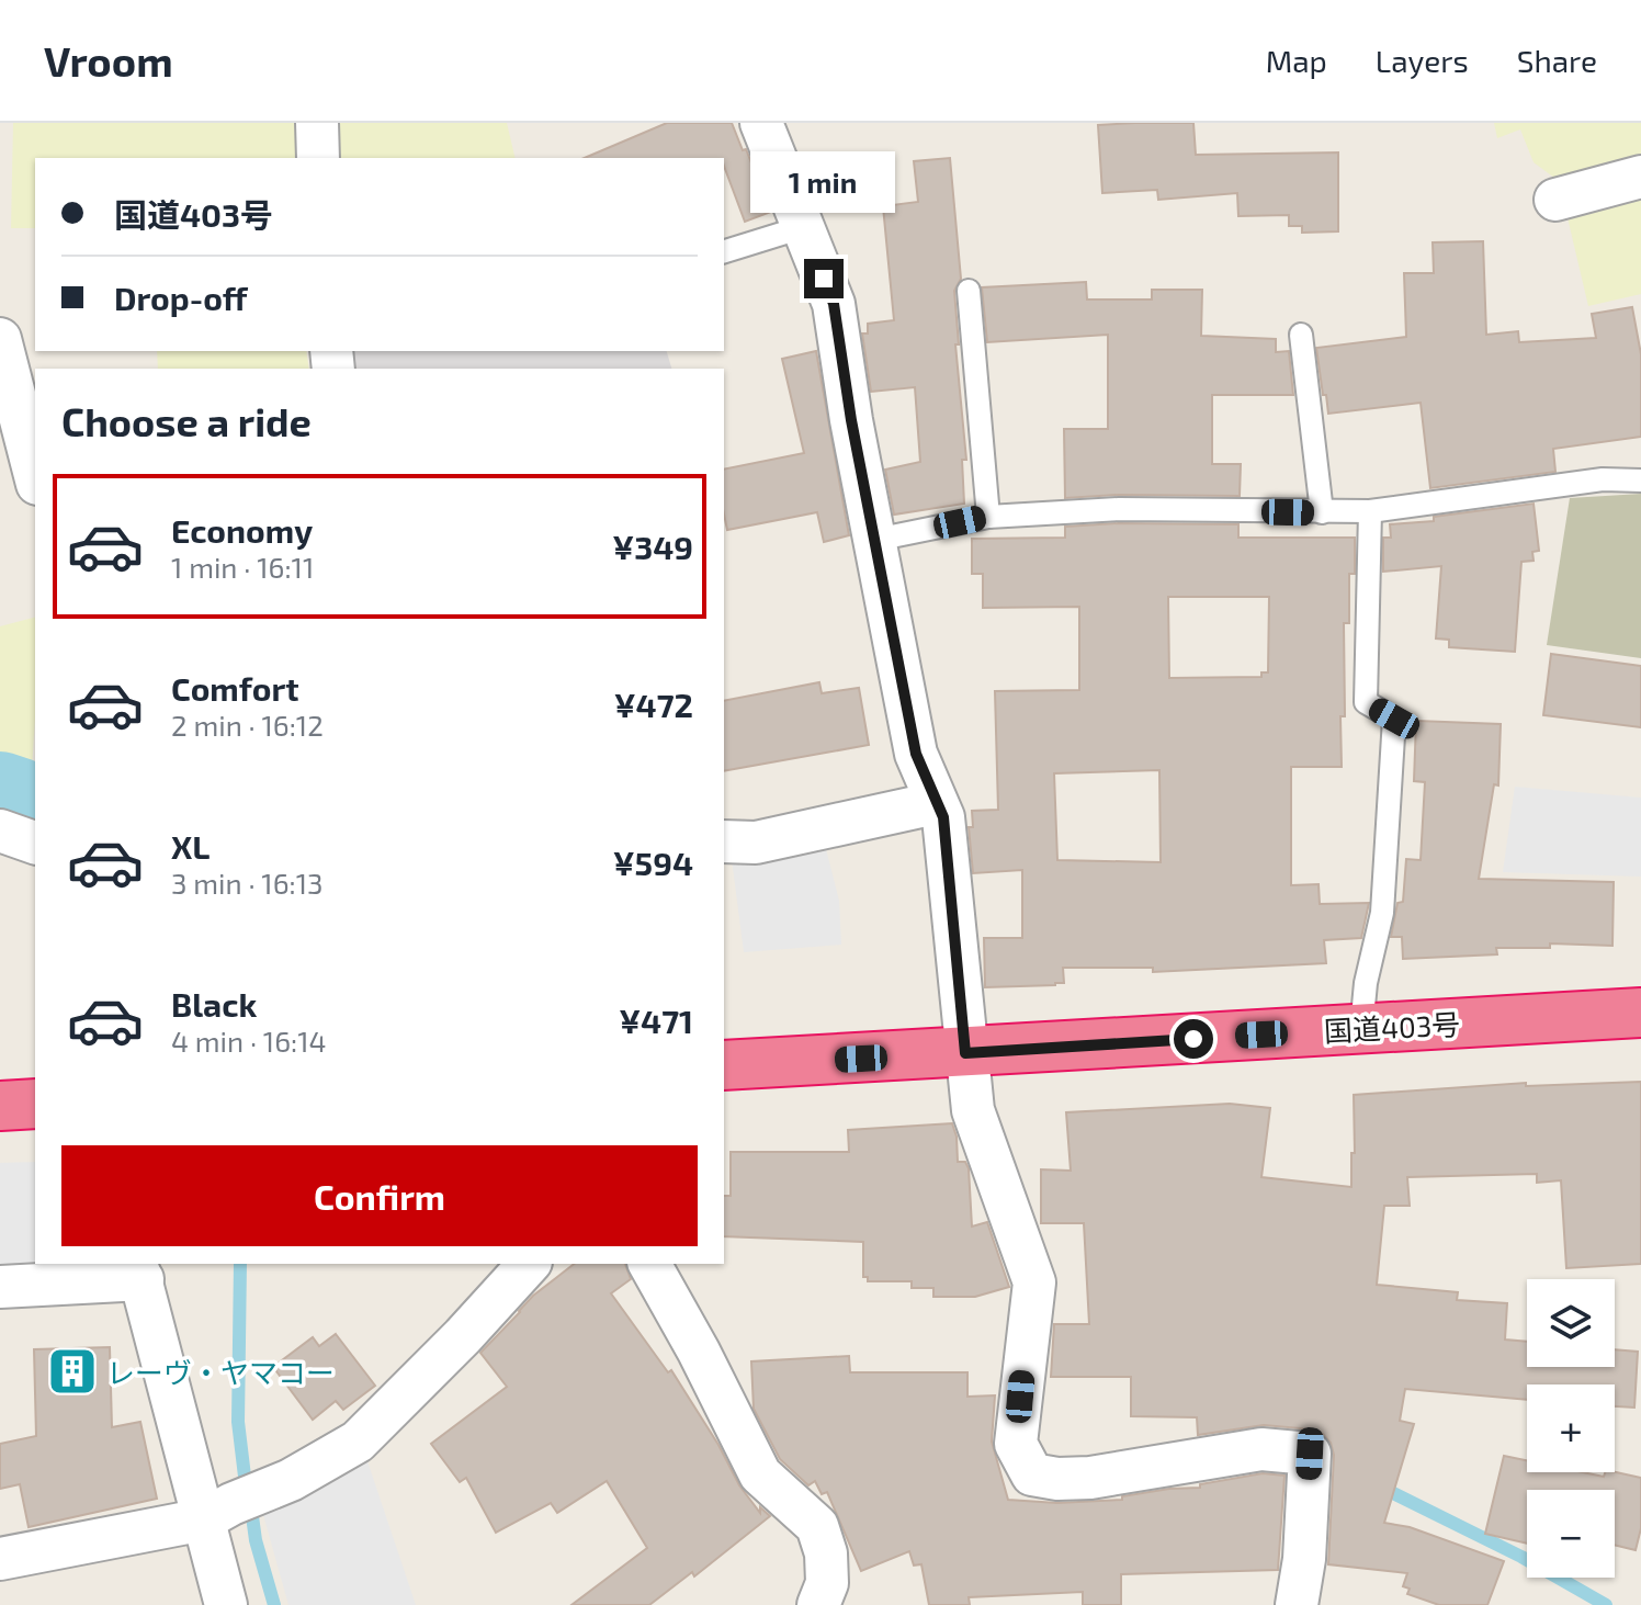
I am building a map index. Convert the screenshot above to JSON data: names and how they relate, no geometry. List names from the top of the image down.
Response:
{
  "streets": {
    "highway": ["国道403号"]
  },
  "places": {
    "building": ["レーヴ・ヤマコー"]
  },
  "page": {
    "header": "Vroom",
    "nav": ["Map", "Layers", "Share"],
    "bubble": "1 min",
    "banner": ["国道403号", "Drop-off"],
    "heading": "Choose a ride",
    "list": [
      {
        "name": "Economy",
        "note": "1 min · 16:11",
        "value": "¥349"
      },
      {
        "name": "Comfort",
        "note": "2 min · 16:12",
        "value": "¥472"
      },
      {
        "name": "XL",
        "note": "3 min · 16:13",
        "value": "¥594"
      },
      {
        "name": "Black",
        "note": "4 min · 16:14",
        "value": "¥471"
      }
    ],
    "buttons": "Confirm",
    "map_buttons": ["+", "−"]
  }
}
